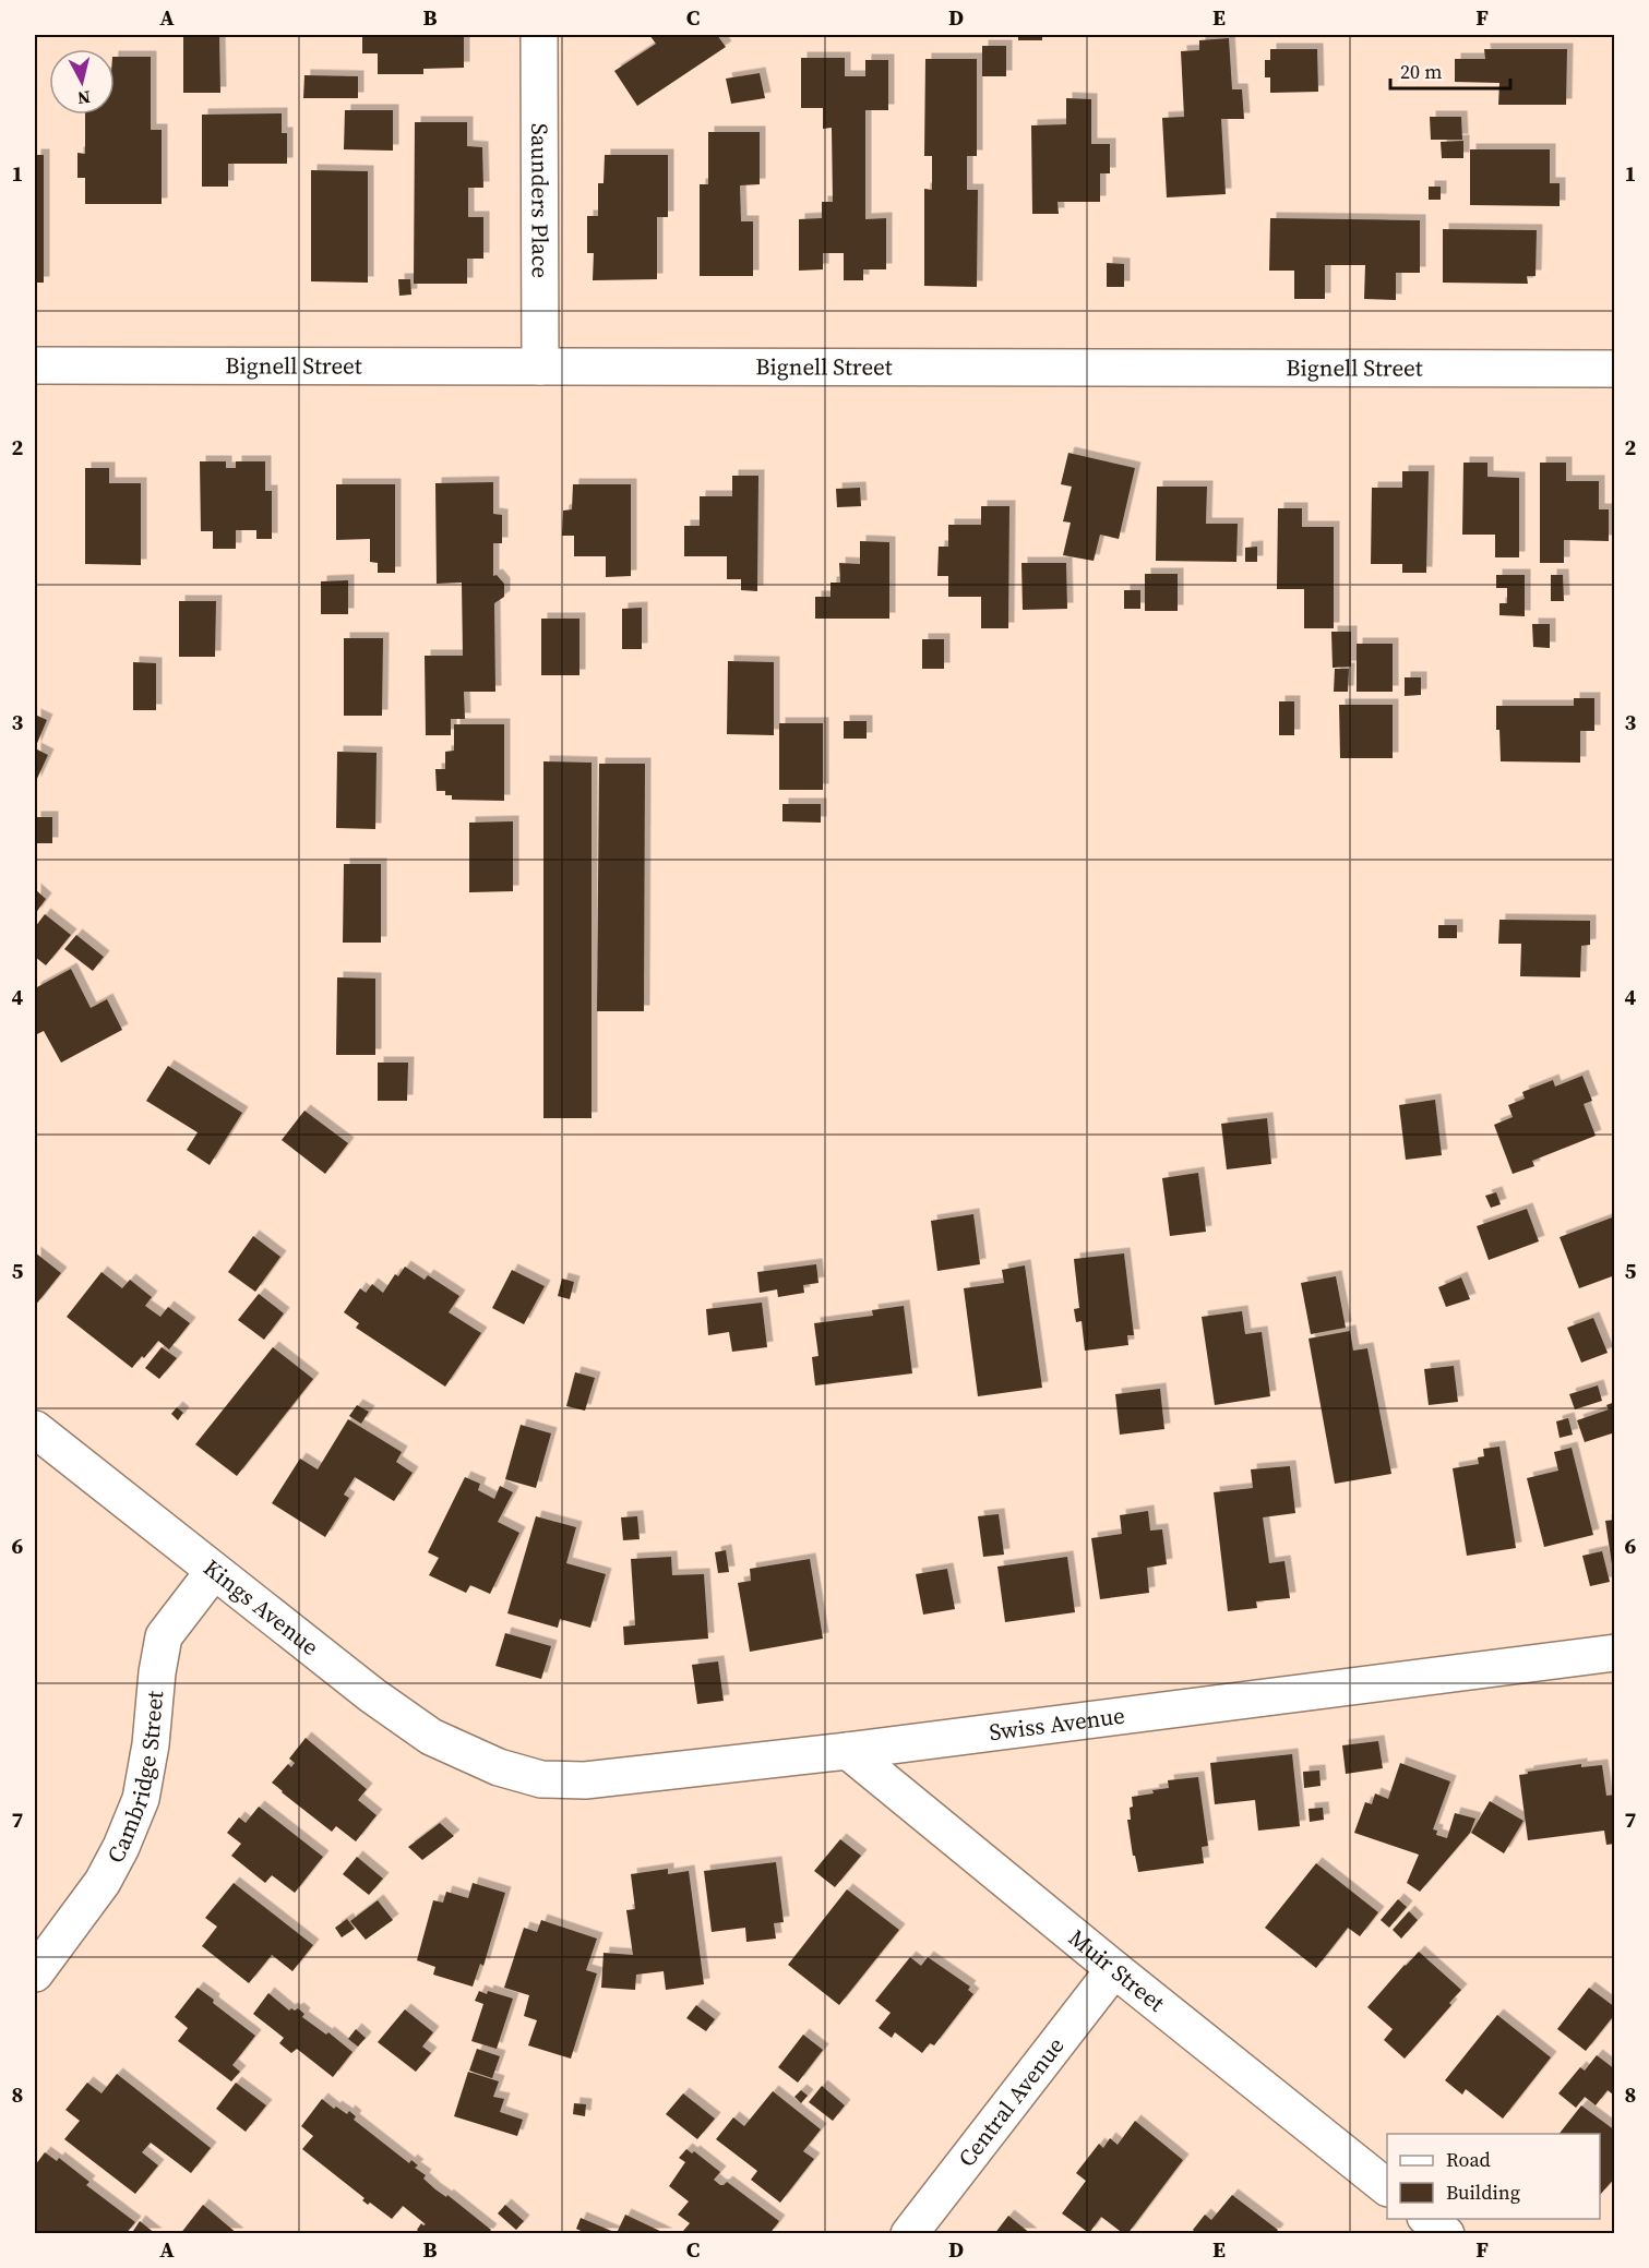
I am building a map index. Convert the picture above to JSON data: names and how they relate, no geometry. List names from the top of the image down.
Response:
{
  "streets": {
    "street": [
      "Saunders Place",
      "Bignell Street",
      "Kings Avenue",
      "Swiss Avenue",
      "Cambridge Street",
      "Muir Street",
      "Central Avenue"
    ]
  },
  "crossings": [
    ["Saunders Place", "Bignell Street"],
    ["Kings Avenue", "Swiss Avenue"],
    ["Kings Avenue", "Cambridge Street"],
    ["Swiss Avenue", "Muir Street"],
    ["Muir Street", "Central Avenue"]
  ],
  "legend": ["Road", "Building"],
  "scale_bar": "20 m",
  "north": "bottom",
  "grid": {
    "columns": [
      "A",
      "B",
      "C",
      "D",
      "E",
      "F"
    ],
    "rows": [
      "1",
      "2",
      "3",
      "4",
      "5",
      "6",
      "7",
      "8"
    ]
  }
}
